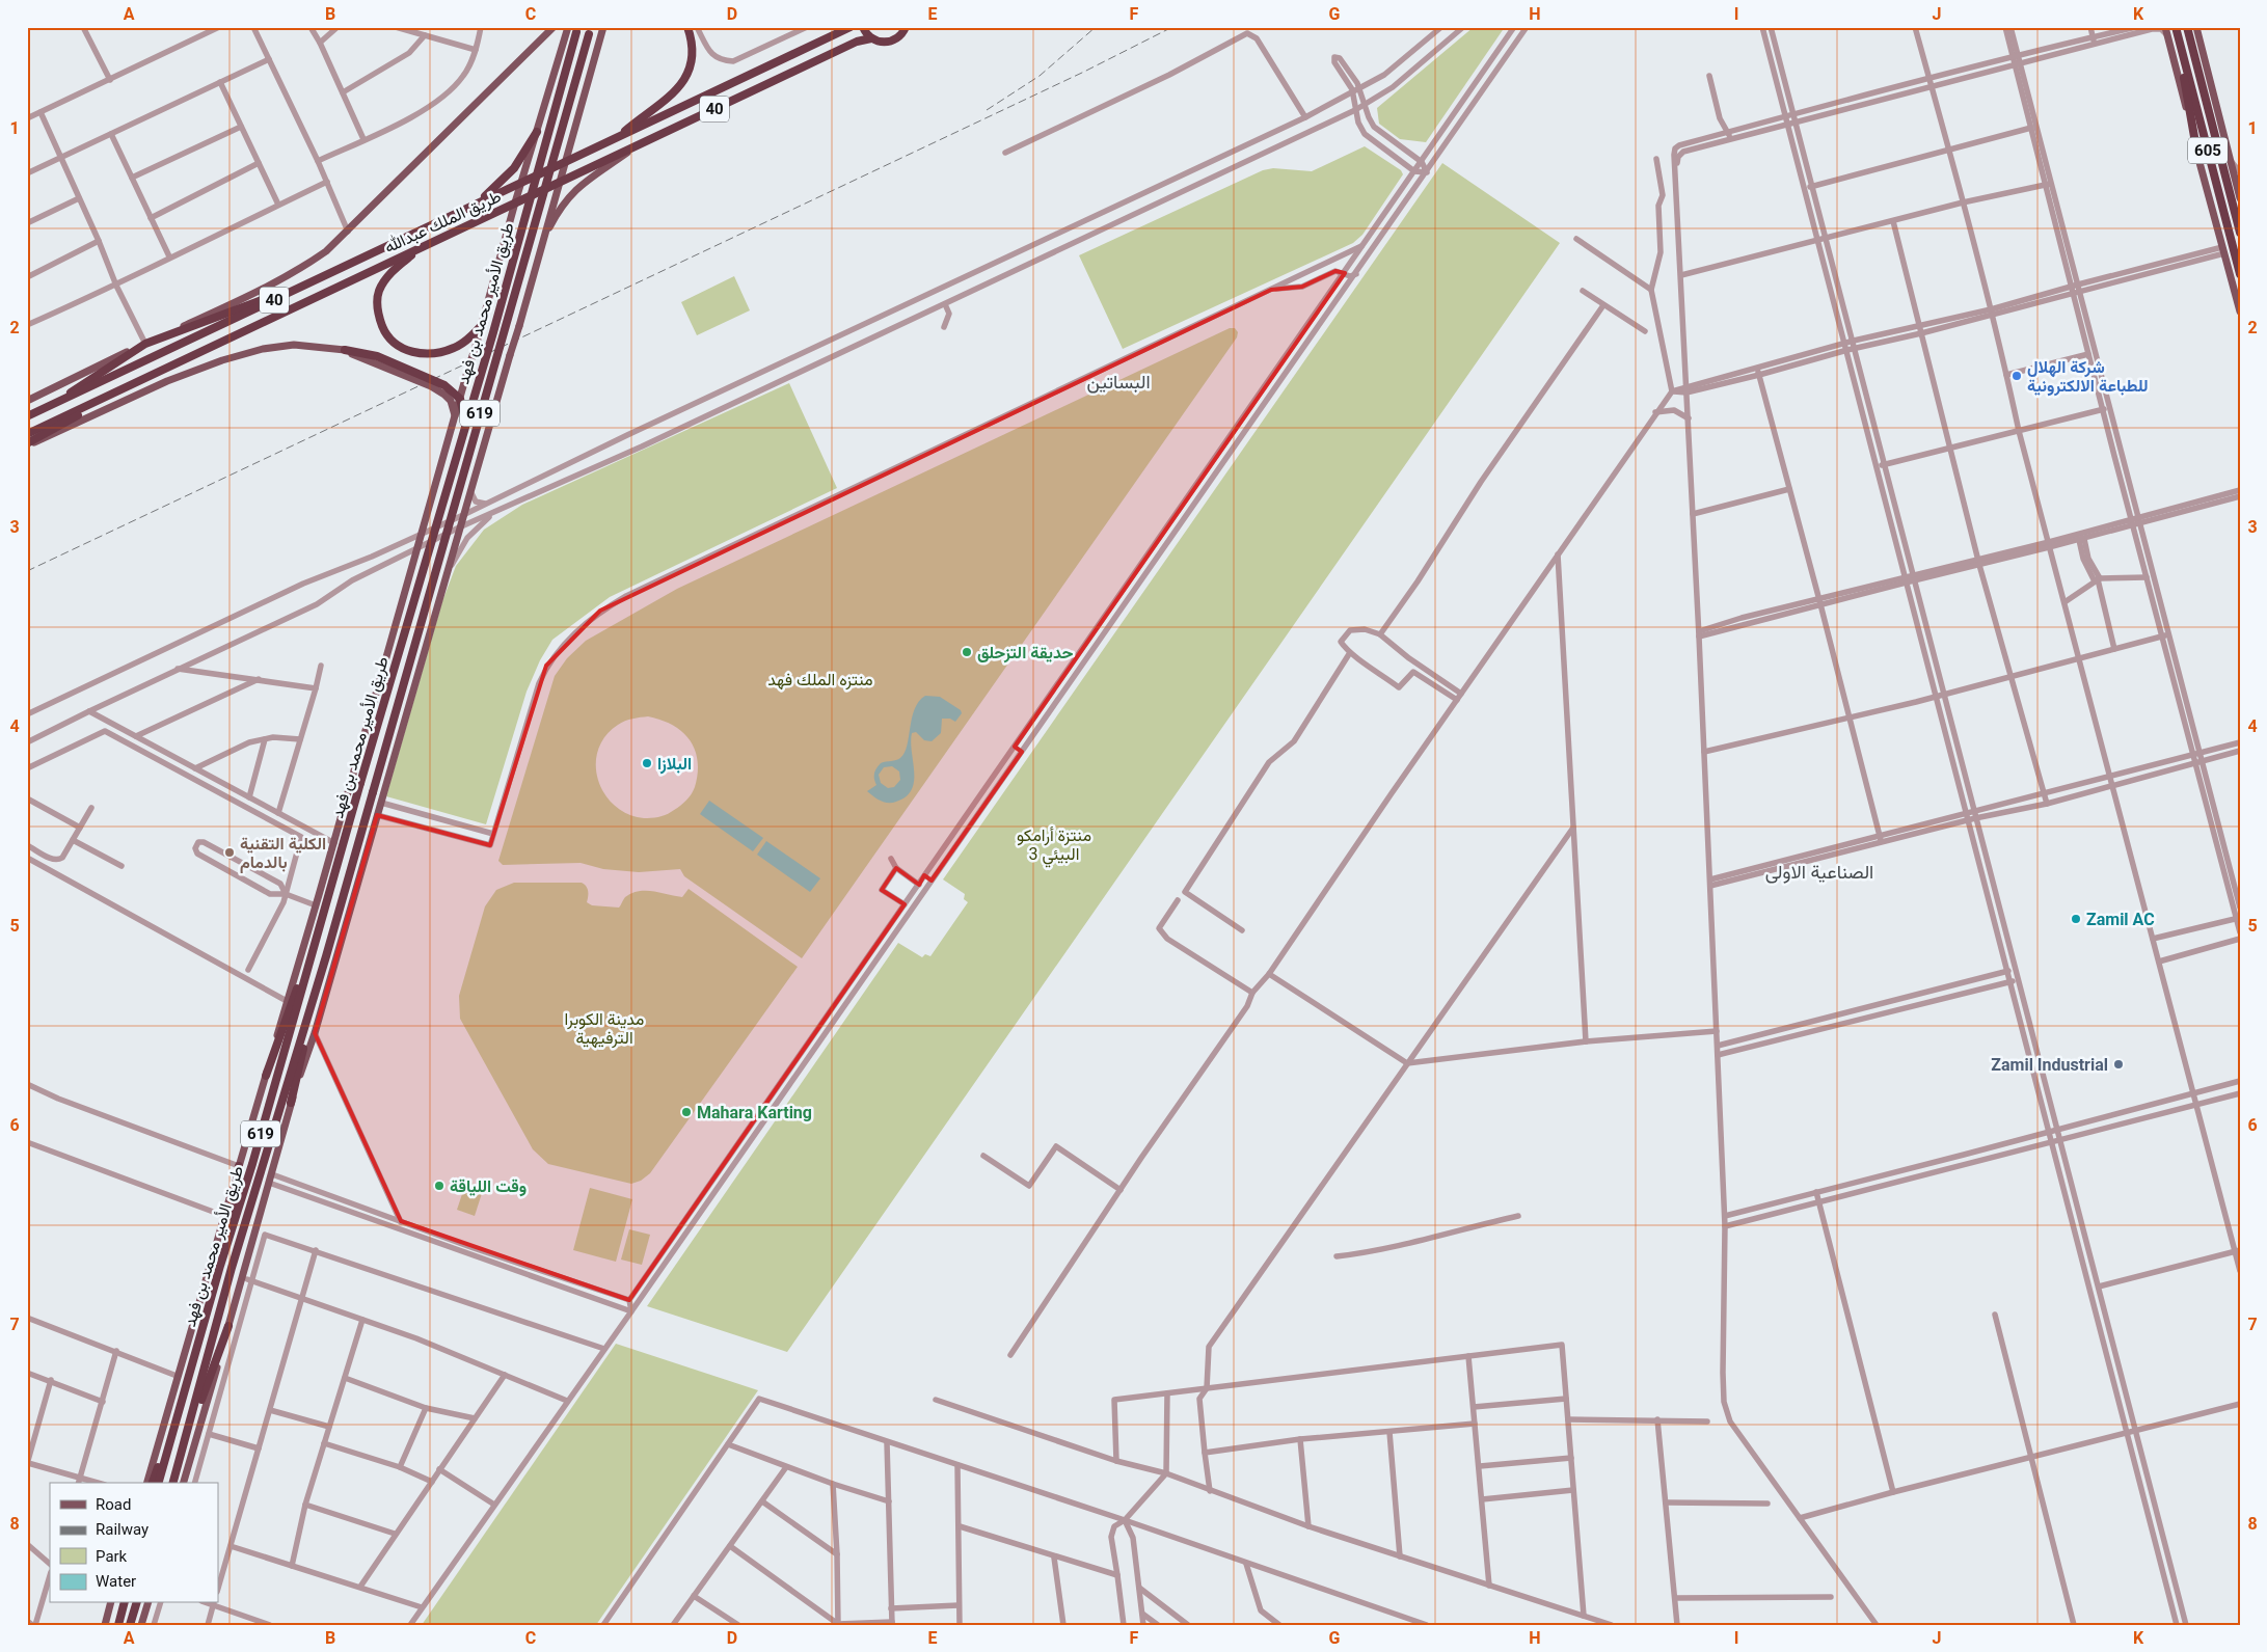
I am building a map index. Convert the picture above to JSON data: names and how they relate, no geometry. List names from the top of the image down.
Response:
{
  "streets": {
    "highway": [
      "40",
      "605",
      "طريق الملك عبدالله",
      "طريق الأمير محمد بن فهد",
      "619"
    ]
  },
  "districts": ["البساتين", "الصناعية الاولى"],
  "parks": ["منتزه الملك فهد", "منتزة أرامكو البيئي 3", "مدينة الكوبرا الترفيهية"],
  "places": [
    "شركة الهلال للطباعة الالكترونية",
    "حديقة التزحلق",
    "البلازا",
    "الكلية التقنية بالدمام",
    "Zamil AC",
    "Zamil Industrial",
    "Mahara Karting",
    "وقت اللياقة"
  ],
  "legend": [
    "Road",
    "Railway",
    "Park",
    "Water"
  ],
  "grid": {
    "columns": [
      "A",
      "B",
      "C",
      "D",
      "E",
      "F",
      "G",
      "H",
      "I",
      "J",
      "K"
    ],
    "rows": [
      "1",
      "2",
      "3",
      "4",
      "5",
      "6",
      "7",
      "8"
    ]
  }
}
